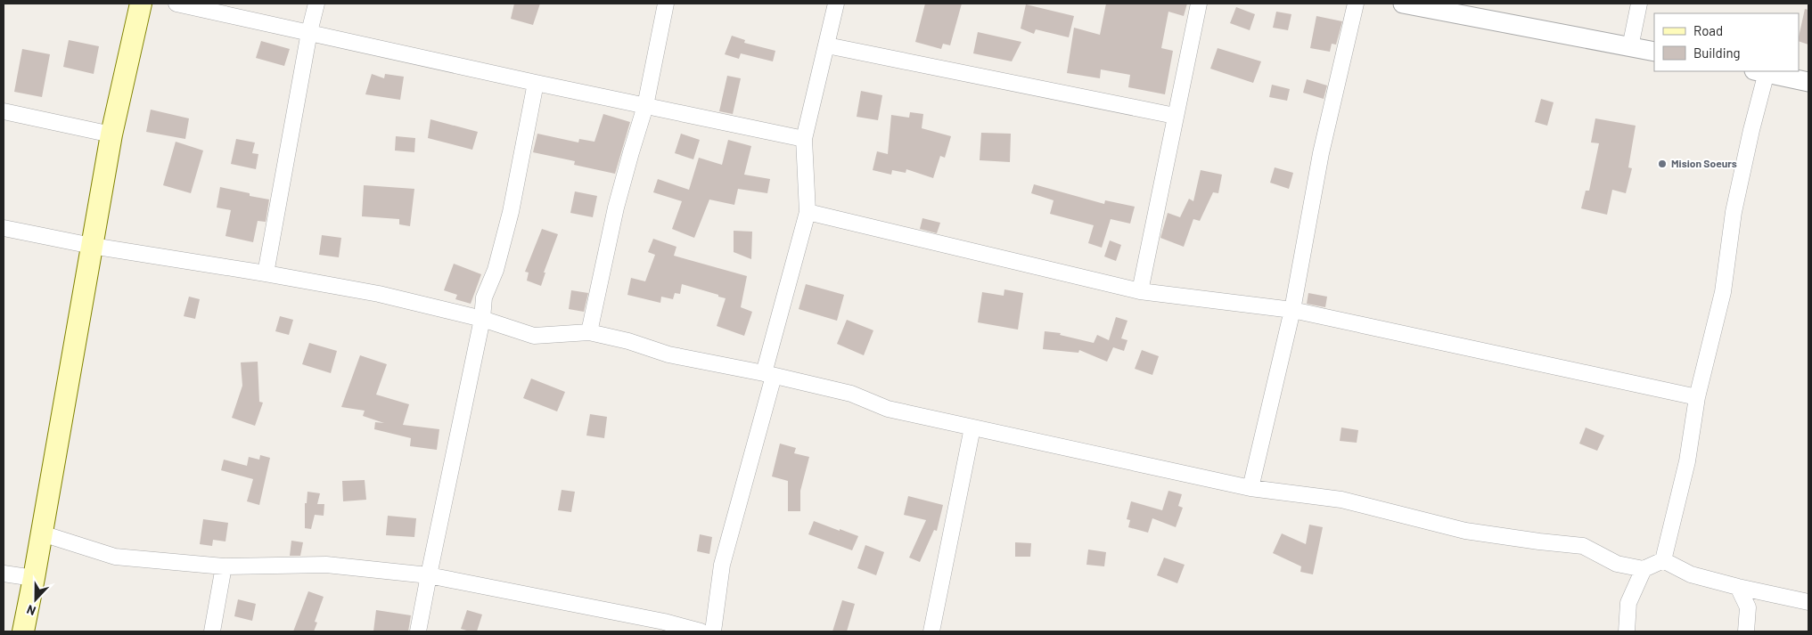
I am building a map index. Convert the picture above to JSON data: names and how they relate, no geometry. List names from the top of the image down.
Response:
{
  "places": ["Mision Soeurs"],
  "legend": ["Road", "Building"],
  "north": "bottom"
}
